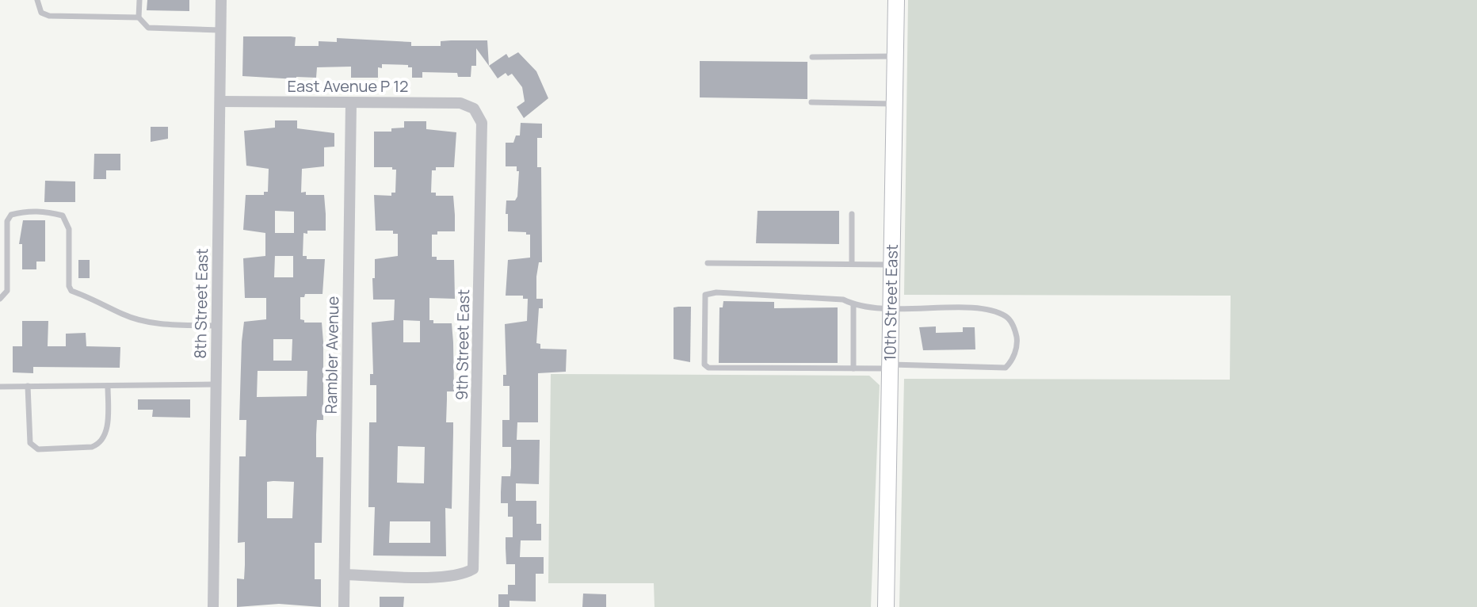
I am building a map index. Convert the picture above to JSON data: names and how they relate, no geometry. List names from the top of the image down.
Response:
{
  "streets": {
    "main road": ["10th Street East"],
    "street": [
      "East Avenue P 12",
      "8th Street East",
      "9th Street East",
      "Rambler Avenue"
    ]
  },
  "crossings": [
    ["East Avenue P 12", "8th Street East"],
    ["East Avenue P 12", "9th Street East"],
    ["East Avenue P 12", "Rambler Avenue"],
    ["9th Street East", "Rambler Avenue"]
  ]
}
